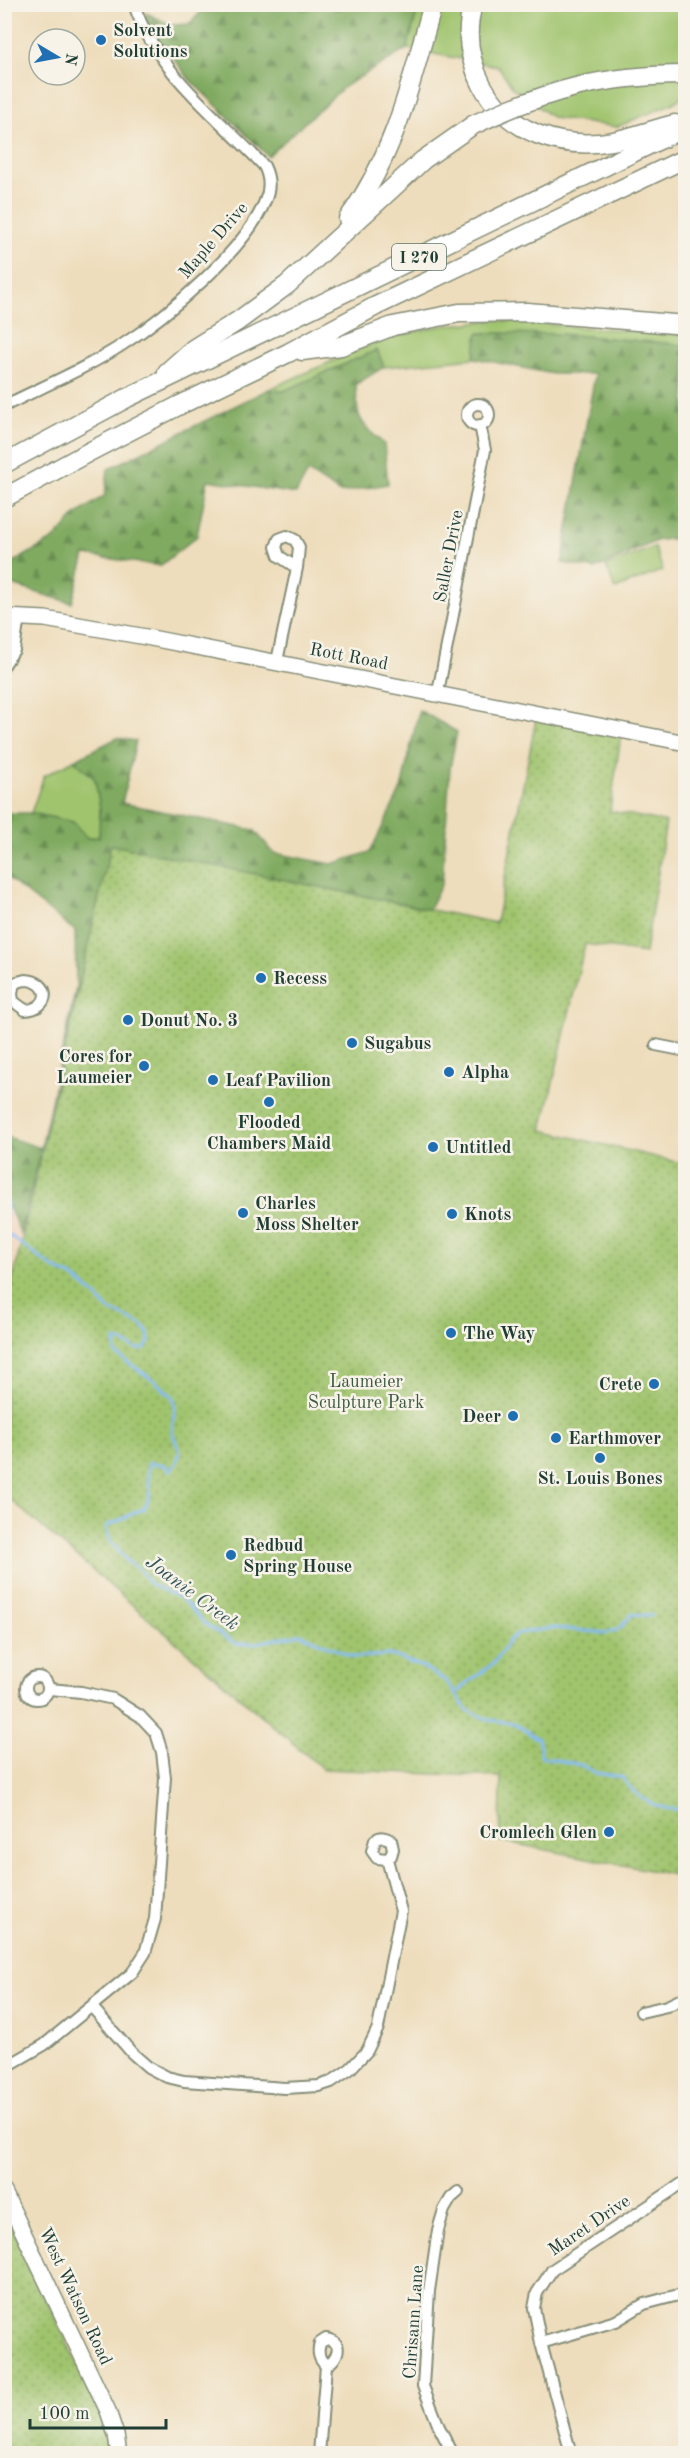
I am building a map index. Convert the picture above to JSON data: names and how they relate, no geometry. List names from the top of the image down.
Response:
{
  "streets": {
    "highway": ["I 270"],
    "street": [
      "Maple Drive",
      "Saller Drive",
      "Rott Road",
      "Maret Drive",
      "West Watson Road",
      "Chrisann Lane"
    ]
  },
  "crossings": [
    ["Saller Drive", "Rott Road"]
  ],
  "water": ["Joanie Creek"],
  "parks": ["Laumeier Sculpture Park"],
  "places": [
    "Solvent Solutions",
    "Recess",
    "Donut No. 3",
    "Sugabus",
    "Cores for Laumeier",
    "Alpha",
    "Leaf Pavilion",
    "Flooded Chambers Maid",
    "Untitled",
    "Charles Moss Shelter",
    "Knots",
    "The Way",
    "Crete",
    "Deer",
    "Earthmover",
    "St. Louis Bones",
    "Redbud Spring House",
    "Cromlech Glen"
  ],
  "scale_bar": "100 m",
  "north": "right"
}
